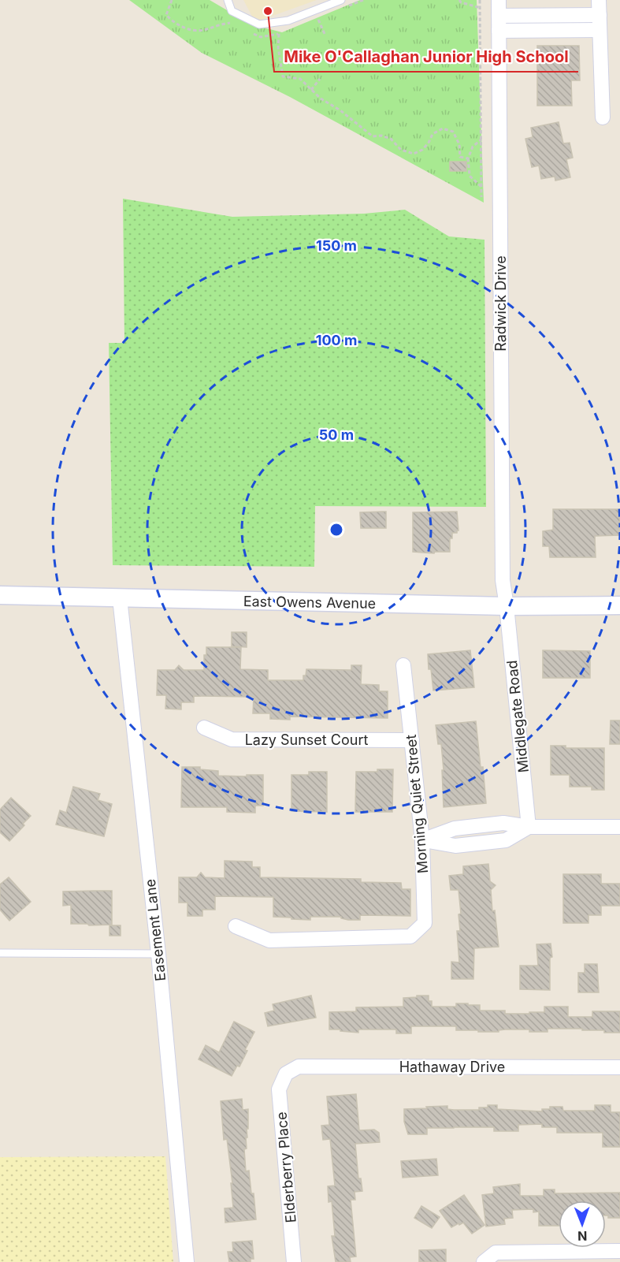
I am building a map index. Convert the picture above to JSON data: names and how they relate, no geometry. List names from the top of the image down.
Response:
{
  "streets": {
    "street": [
      "Radwick Drive",
      "East Owens Avenue",
      "Middlegate Road",
      "Lazy Sunset Court",
      "Morning Quiet Street",
      "Easement Lane",
      "Hathaway Drive",
      "Elderberry Place"
    ]
  },
  "crossings": [
    ["Radwick Drive", "East Owens Avenue"],
    ["Radwick Drive", "Middlegate Road"],
    ["East Owens Avenue", "Middlegate Road"],
    ["East Owens Avenue", "Easement Lane"],
    ["Lazy Sunset Court", "Morning Quiet Street"],
    ["Hathaway Drive", "Elderberry Place"]
  ],
  "places": ["Mike O'Callaghan Junior High School"],
  "north": "bottom",
  "rings": ["150 m", "100 m", "50 m"]
}
